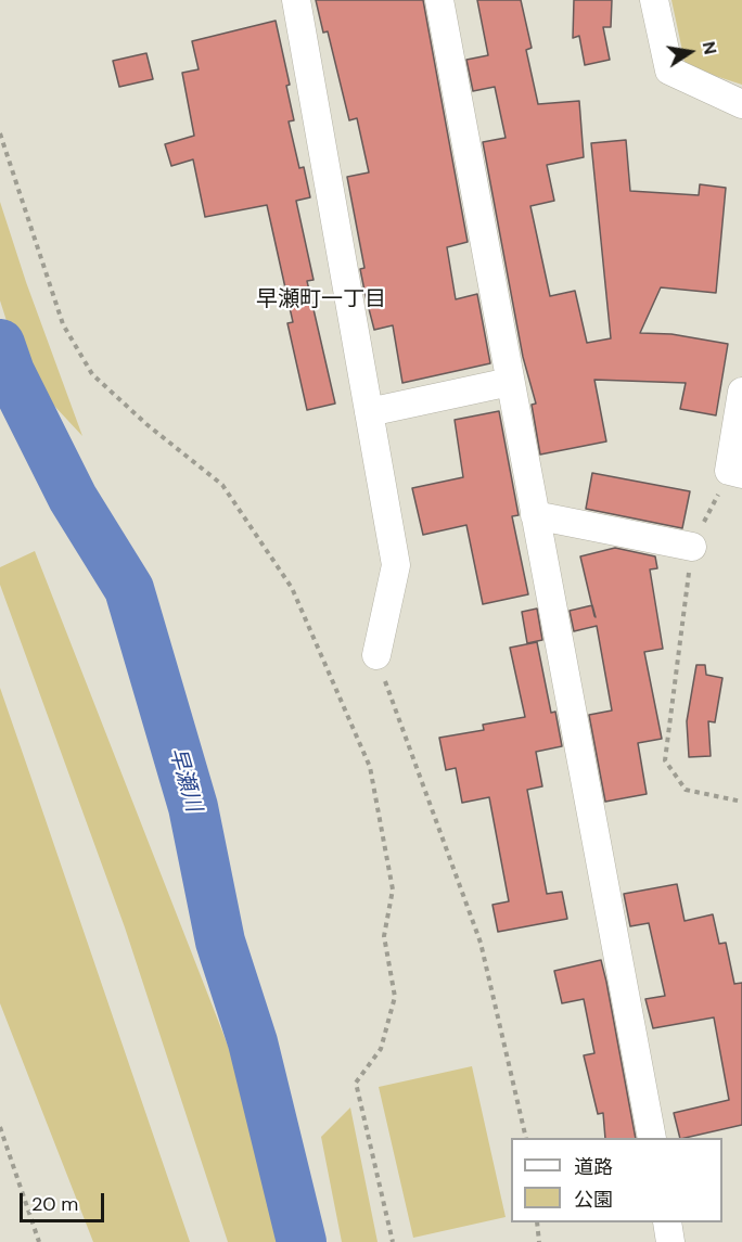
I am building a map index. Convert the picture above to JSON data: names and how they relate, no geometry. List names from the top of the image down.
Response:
{
  "districts": ["早瀬町一丁目"],
  "water": ["早瀬川"],
  "legend": ["道路", "公園"],
  "scale_bar": "20 m",
  "north": "right"
}
